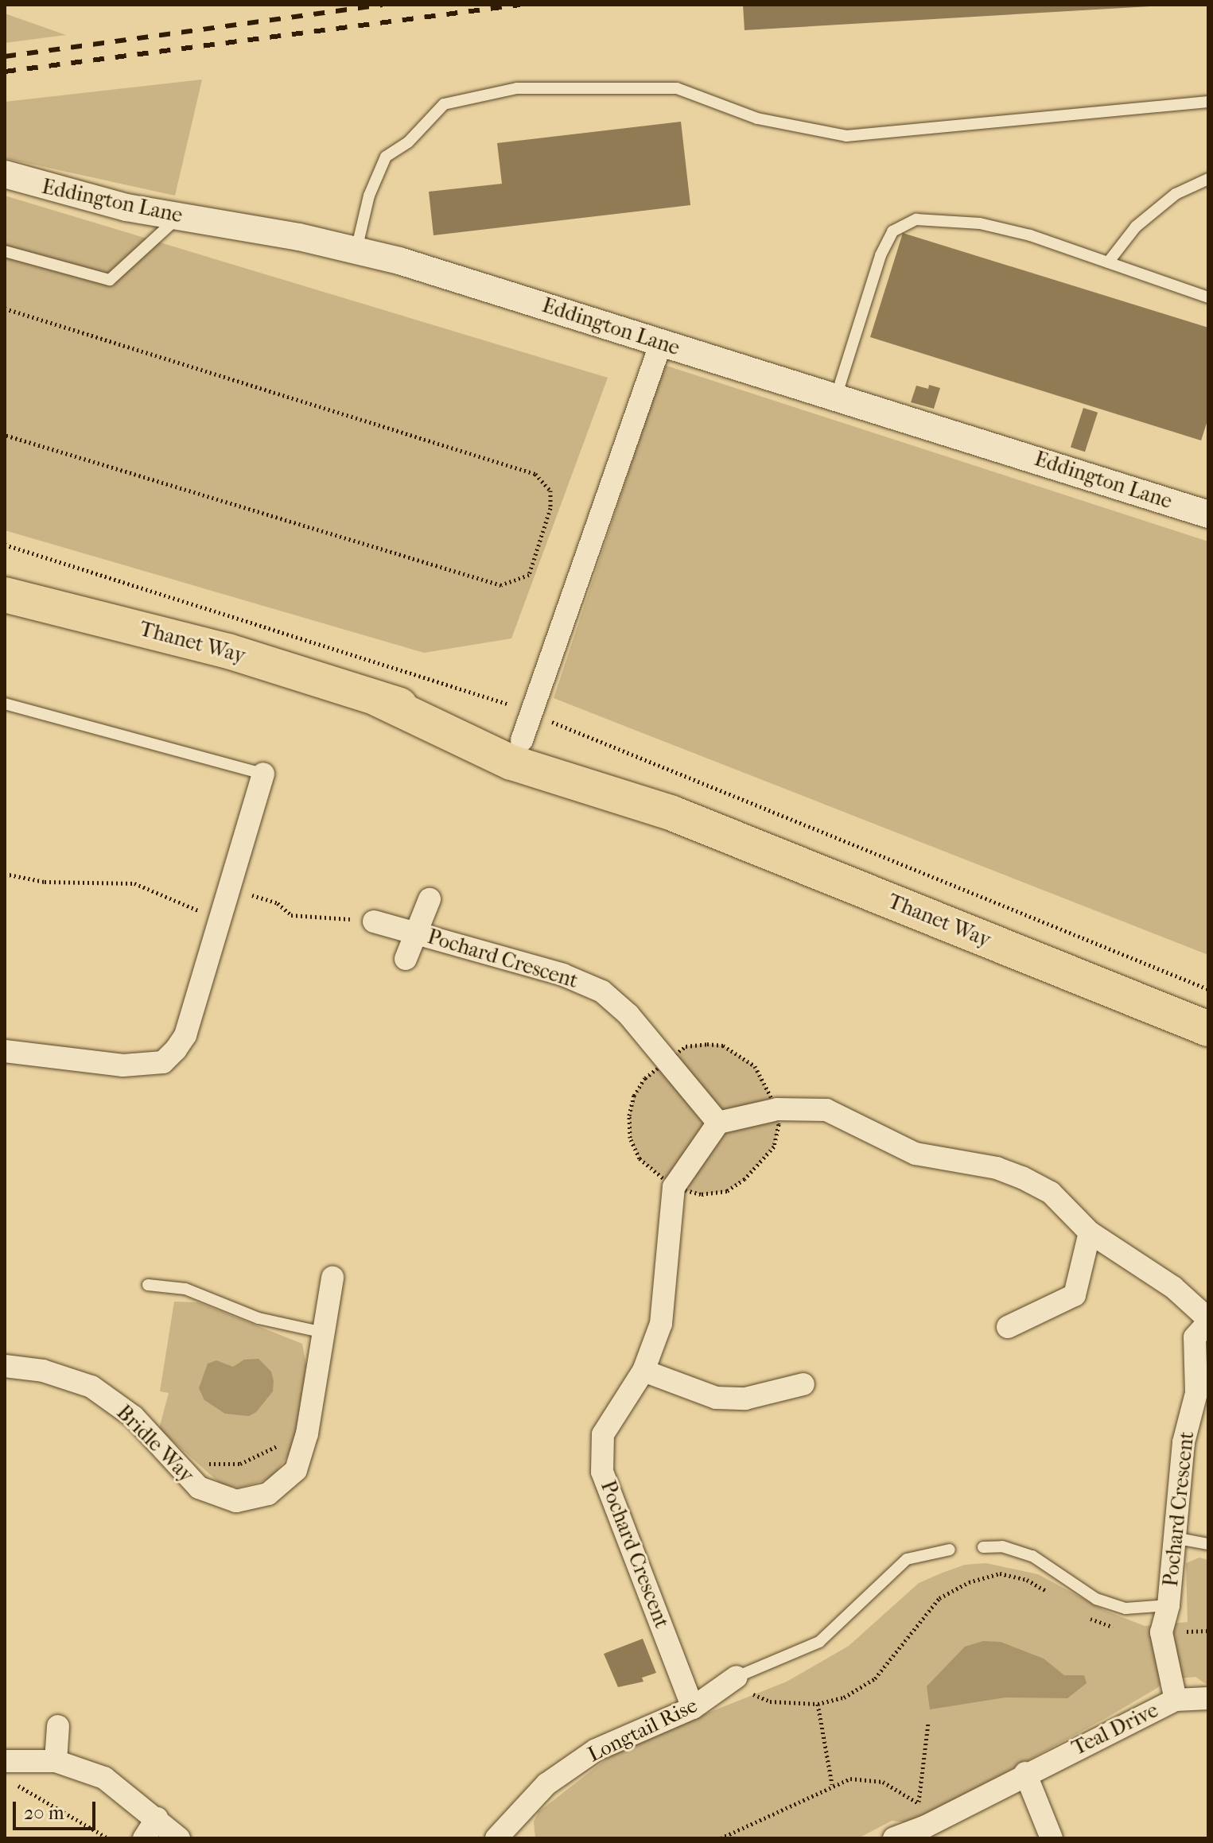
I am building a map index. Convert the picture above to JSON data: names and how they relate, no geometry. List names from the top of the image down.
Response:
{
  "streets": {
    "main road": ["Thanet Way"],
    "street": [
      "Eddington Lane",
      "Pochard Crescent",
      "Bridle Way",
      "Teal Drive",
      "Longtail Rise"
    ]
  },
  "crossings": [
    ["Pochard Crescent", "Teal Drive"],
    ["Pochard Crescent", "Longtail Rise"]
  ],
  "scale_bar": "20 m"
}
